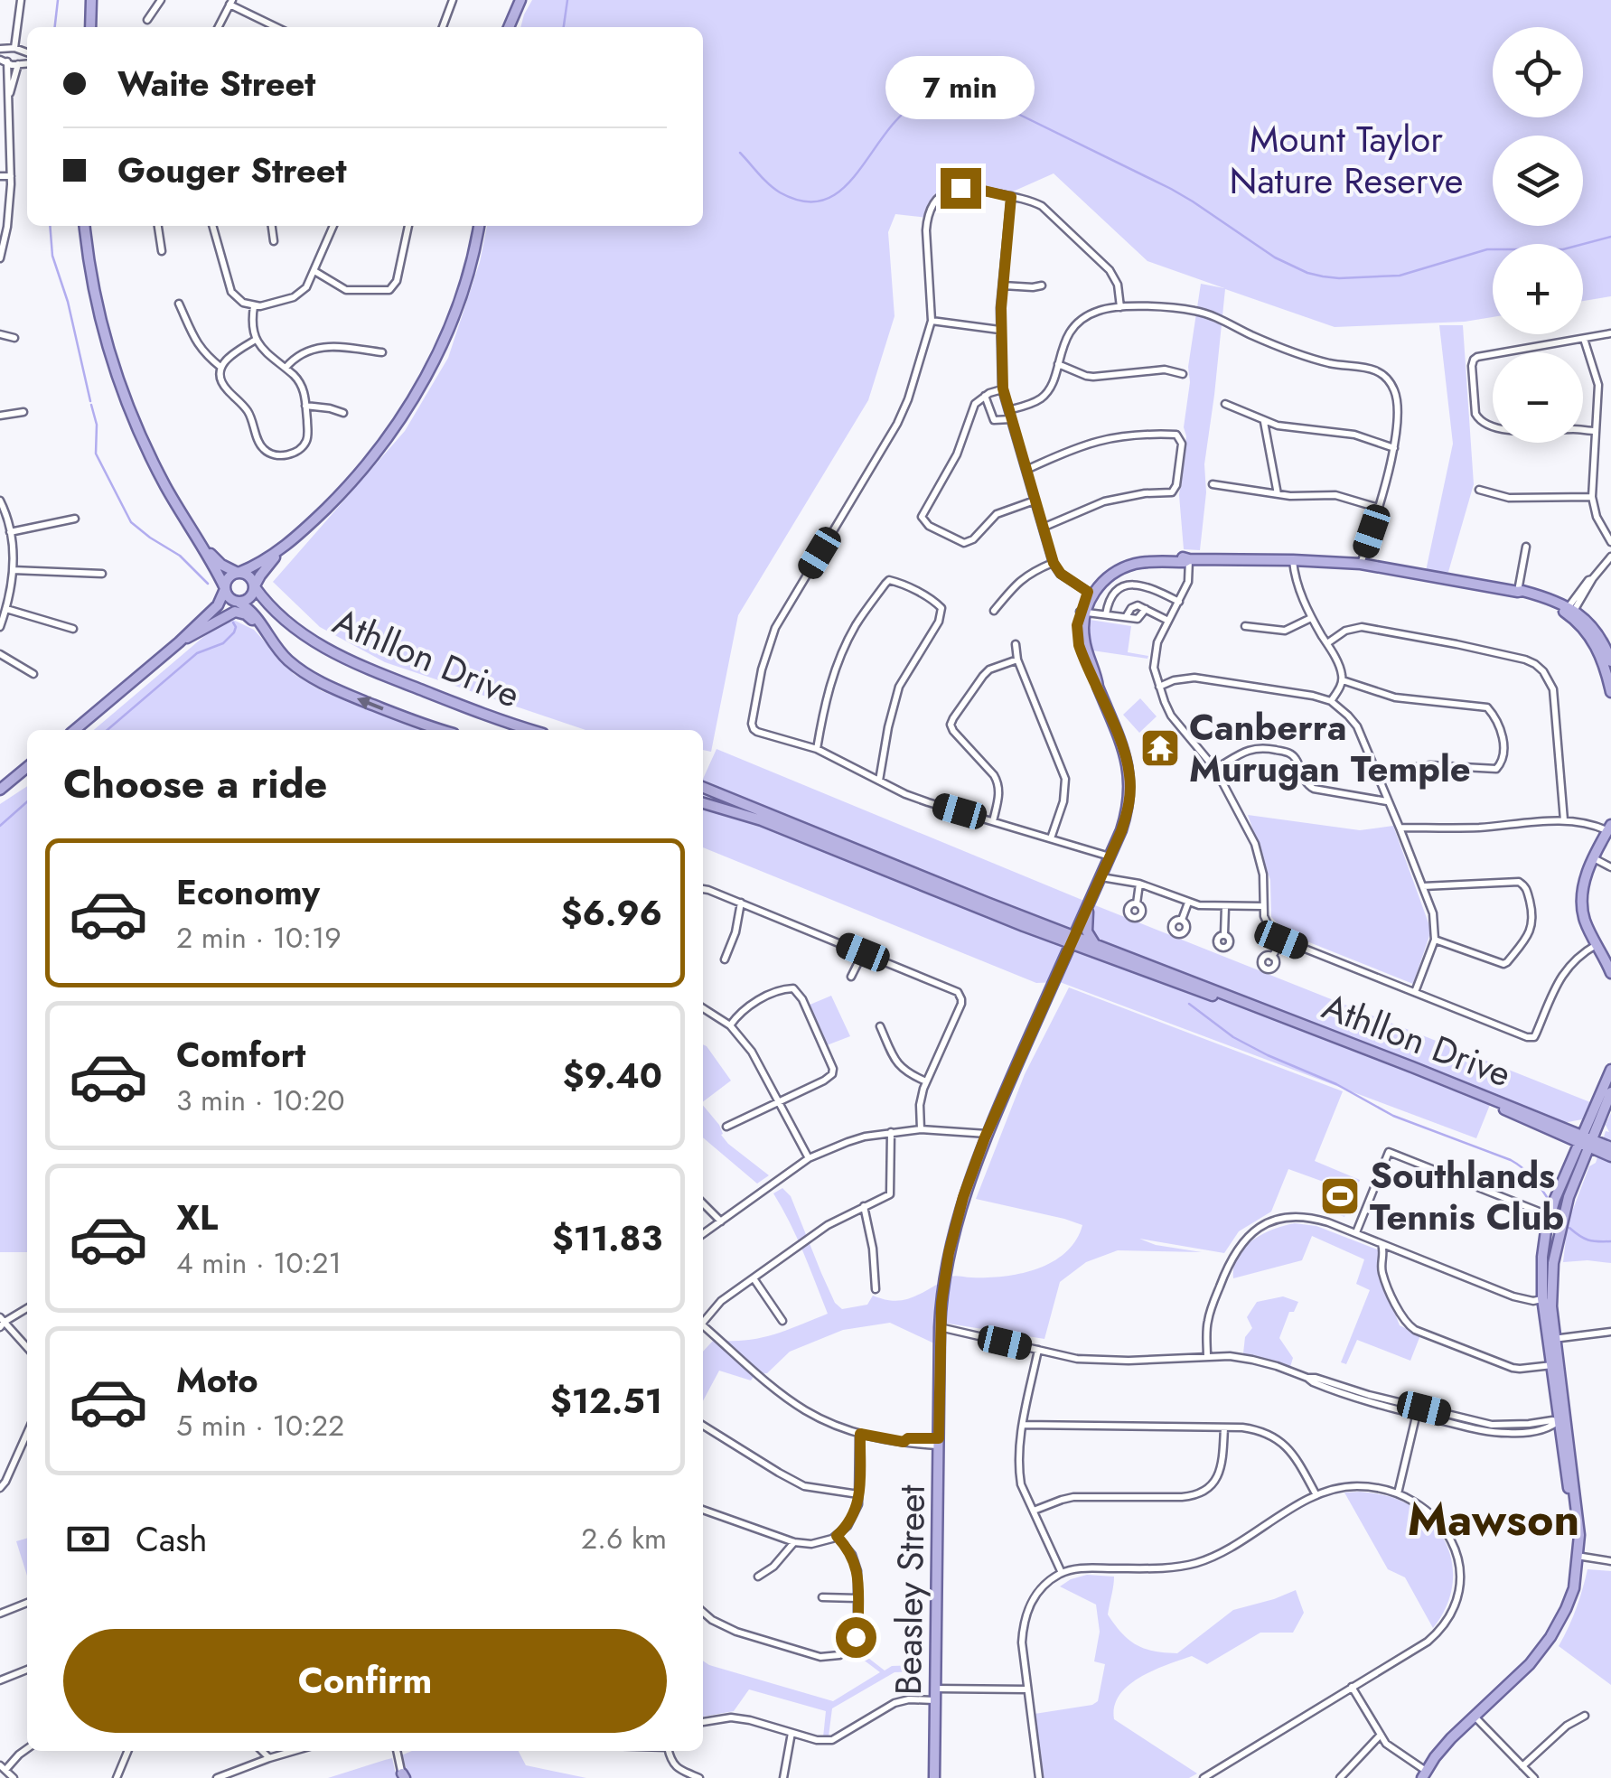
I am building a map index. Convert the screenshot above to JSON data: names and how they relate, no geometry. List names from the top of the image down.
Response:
{
  "streets": {
    "main road": ["Athllon Drive", "Beasley Street"]
  },
  "crossings": [
    ["Athllon Drive", "Beasley Street"]
  ],
  "districts": ["Mawson"],
  "parks": ["Mount Taylor Nature Reserve"],
  "places": {
    "temple": ["Canberra Murugan Temple"],
    "sports": ["Southlands Tennis Club"]
  },
  "page": {
    "map_buttons": ["+", "−"],
    "banner": ["Waite Street", "Gouger Street"],
    "bubble": "7 min",
    "heading": "Choose a ride",
    "list": [
      {
        "name": "Economy",
        "note": "2 min · 10:19",
        "value": "$6.96"
      },
      {
        "name": "Comfort",
        "note": "3 min · 10:20",
        "value": "$9.40"
      },
      {
        "name": "XL",
        "note": "4 min · 10:21",
        "value": "$11.83"
      },
      {
        "name": "Moto",
        "note": "5 min · 10:22",
        "value": "$12.51"
      }
    ],
    "pay": ["Cash", "2.6 km"],
    "buttons": "Confirm"
  }
}
